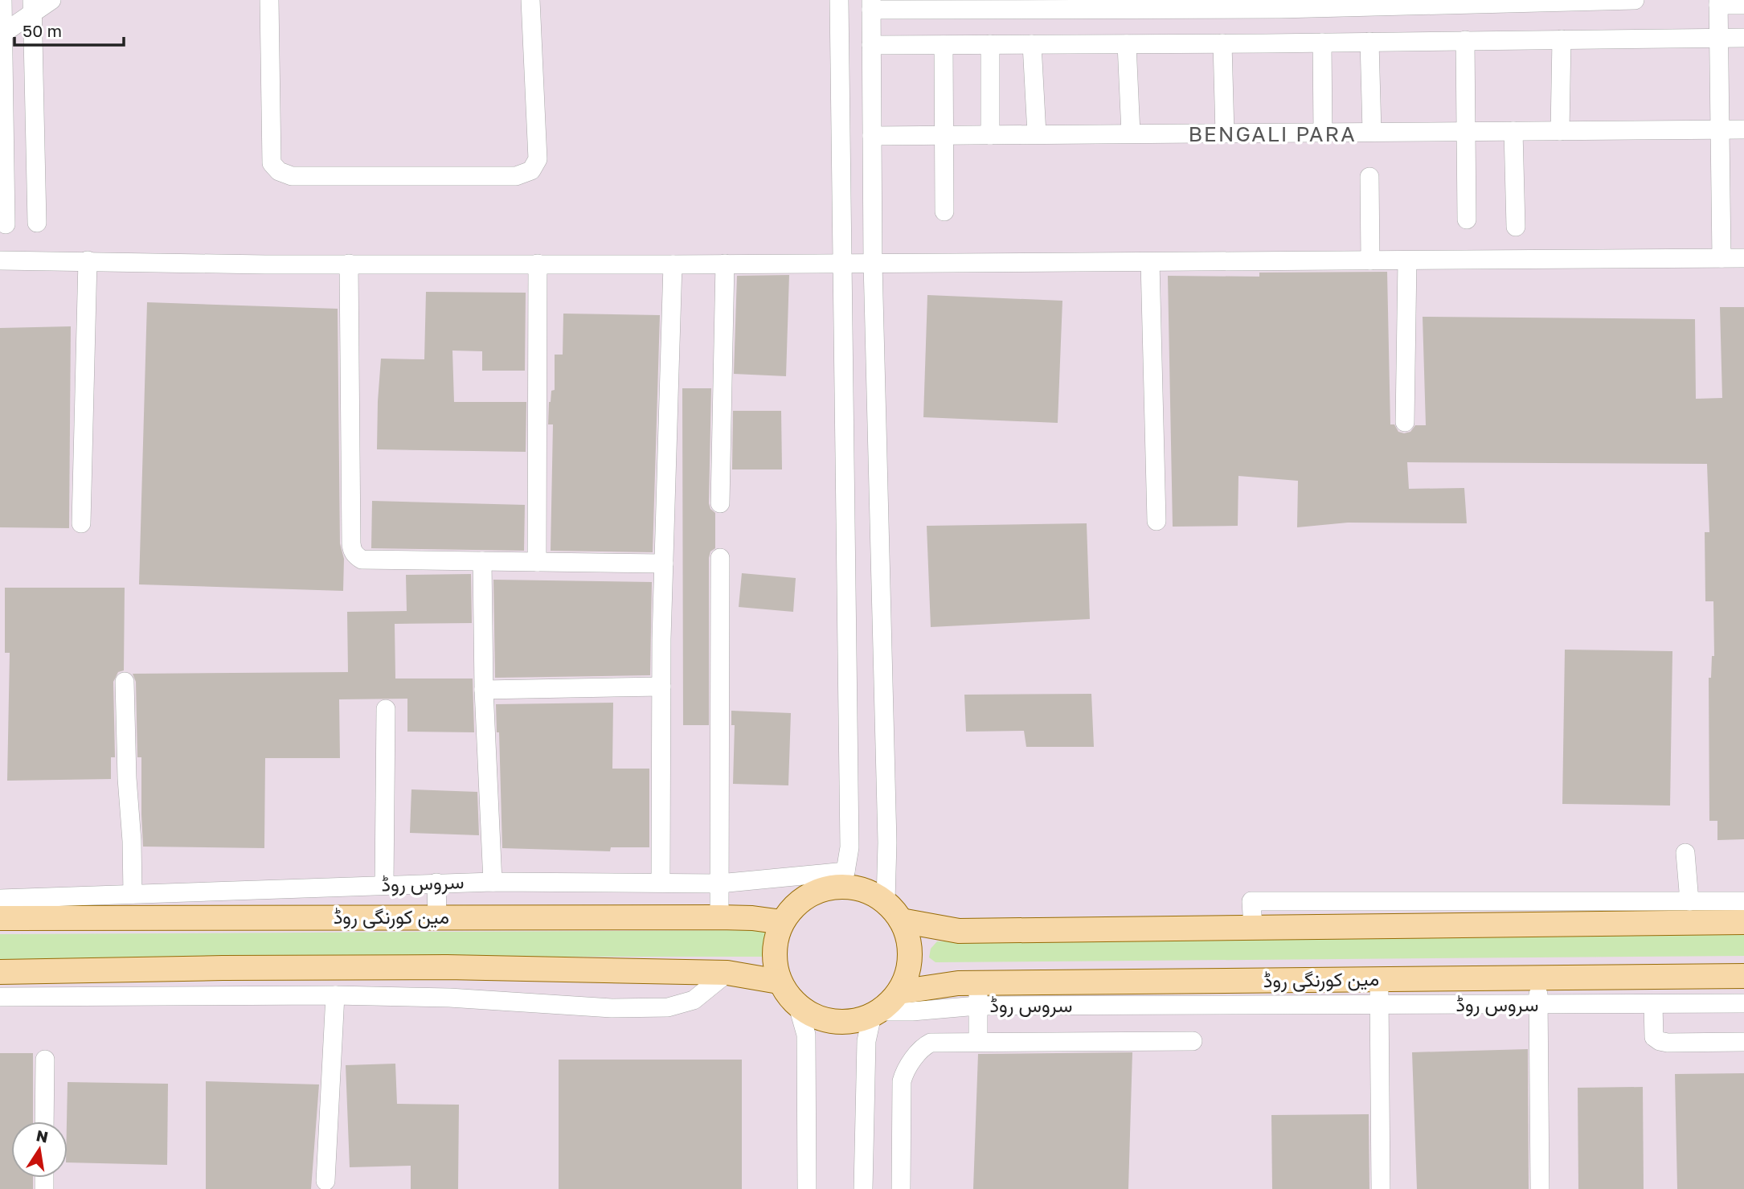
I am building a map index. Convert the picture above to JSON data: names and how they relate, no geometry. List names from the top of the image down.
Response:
{
  "streets": {
    "main road": ["مین کورنگی روڈ"],
    "street": ["سروس روڈ"]
  },
  "crossings": [
    ["سروس روڈ", "مین کورنگی روڈ"]
  ],
  "districts": ["BENGALI PARA"],
  "scale_bar": "50 m",
  "north": "top"
}
